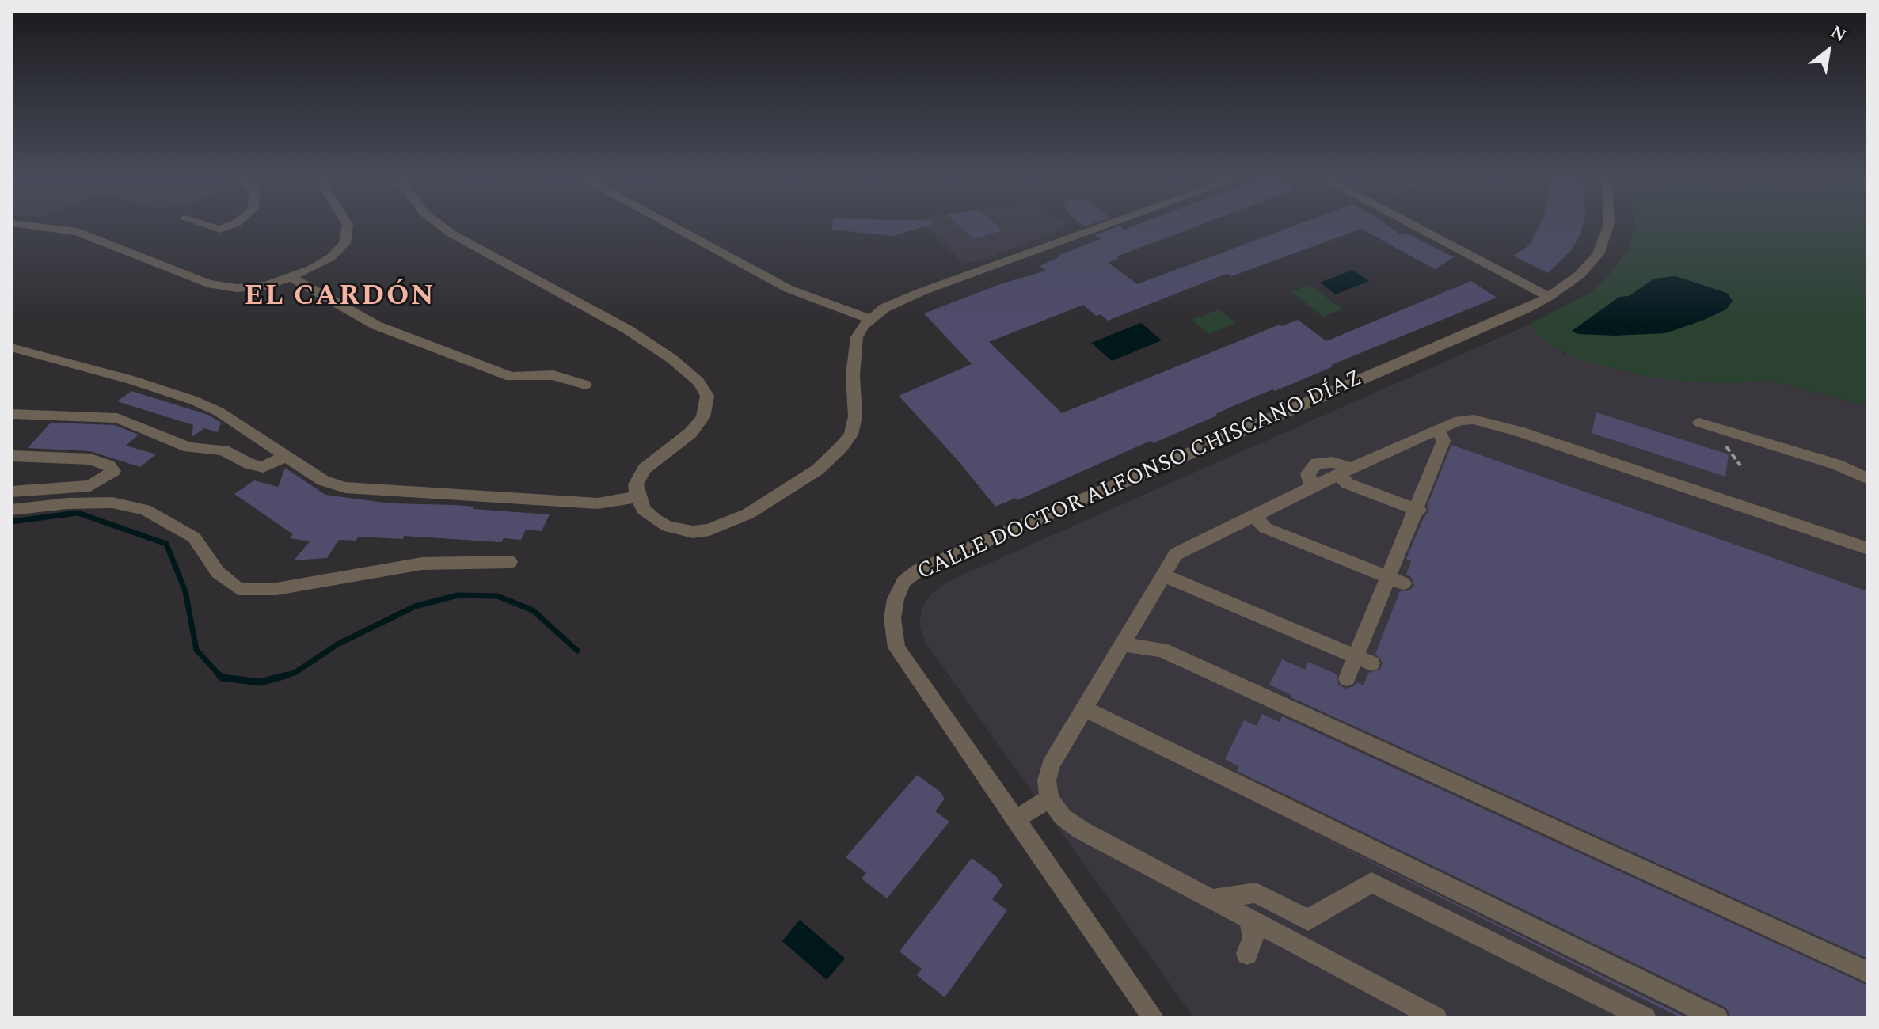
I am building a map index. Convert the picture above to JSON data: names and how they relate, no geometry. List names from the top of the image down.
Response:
{
  "streets": {
    "street": ["CALLE DOCTOR ALFONSO CHISCANO DÍAZ"]
  },
  "districts": ["EL CARDÓN"],
  "north": "top right"
}
